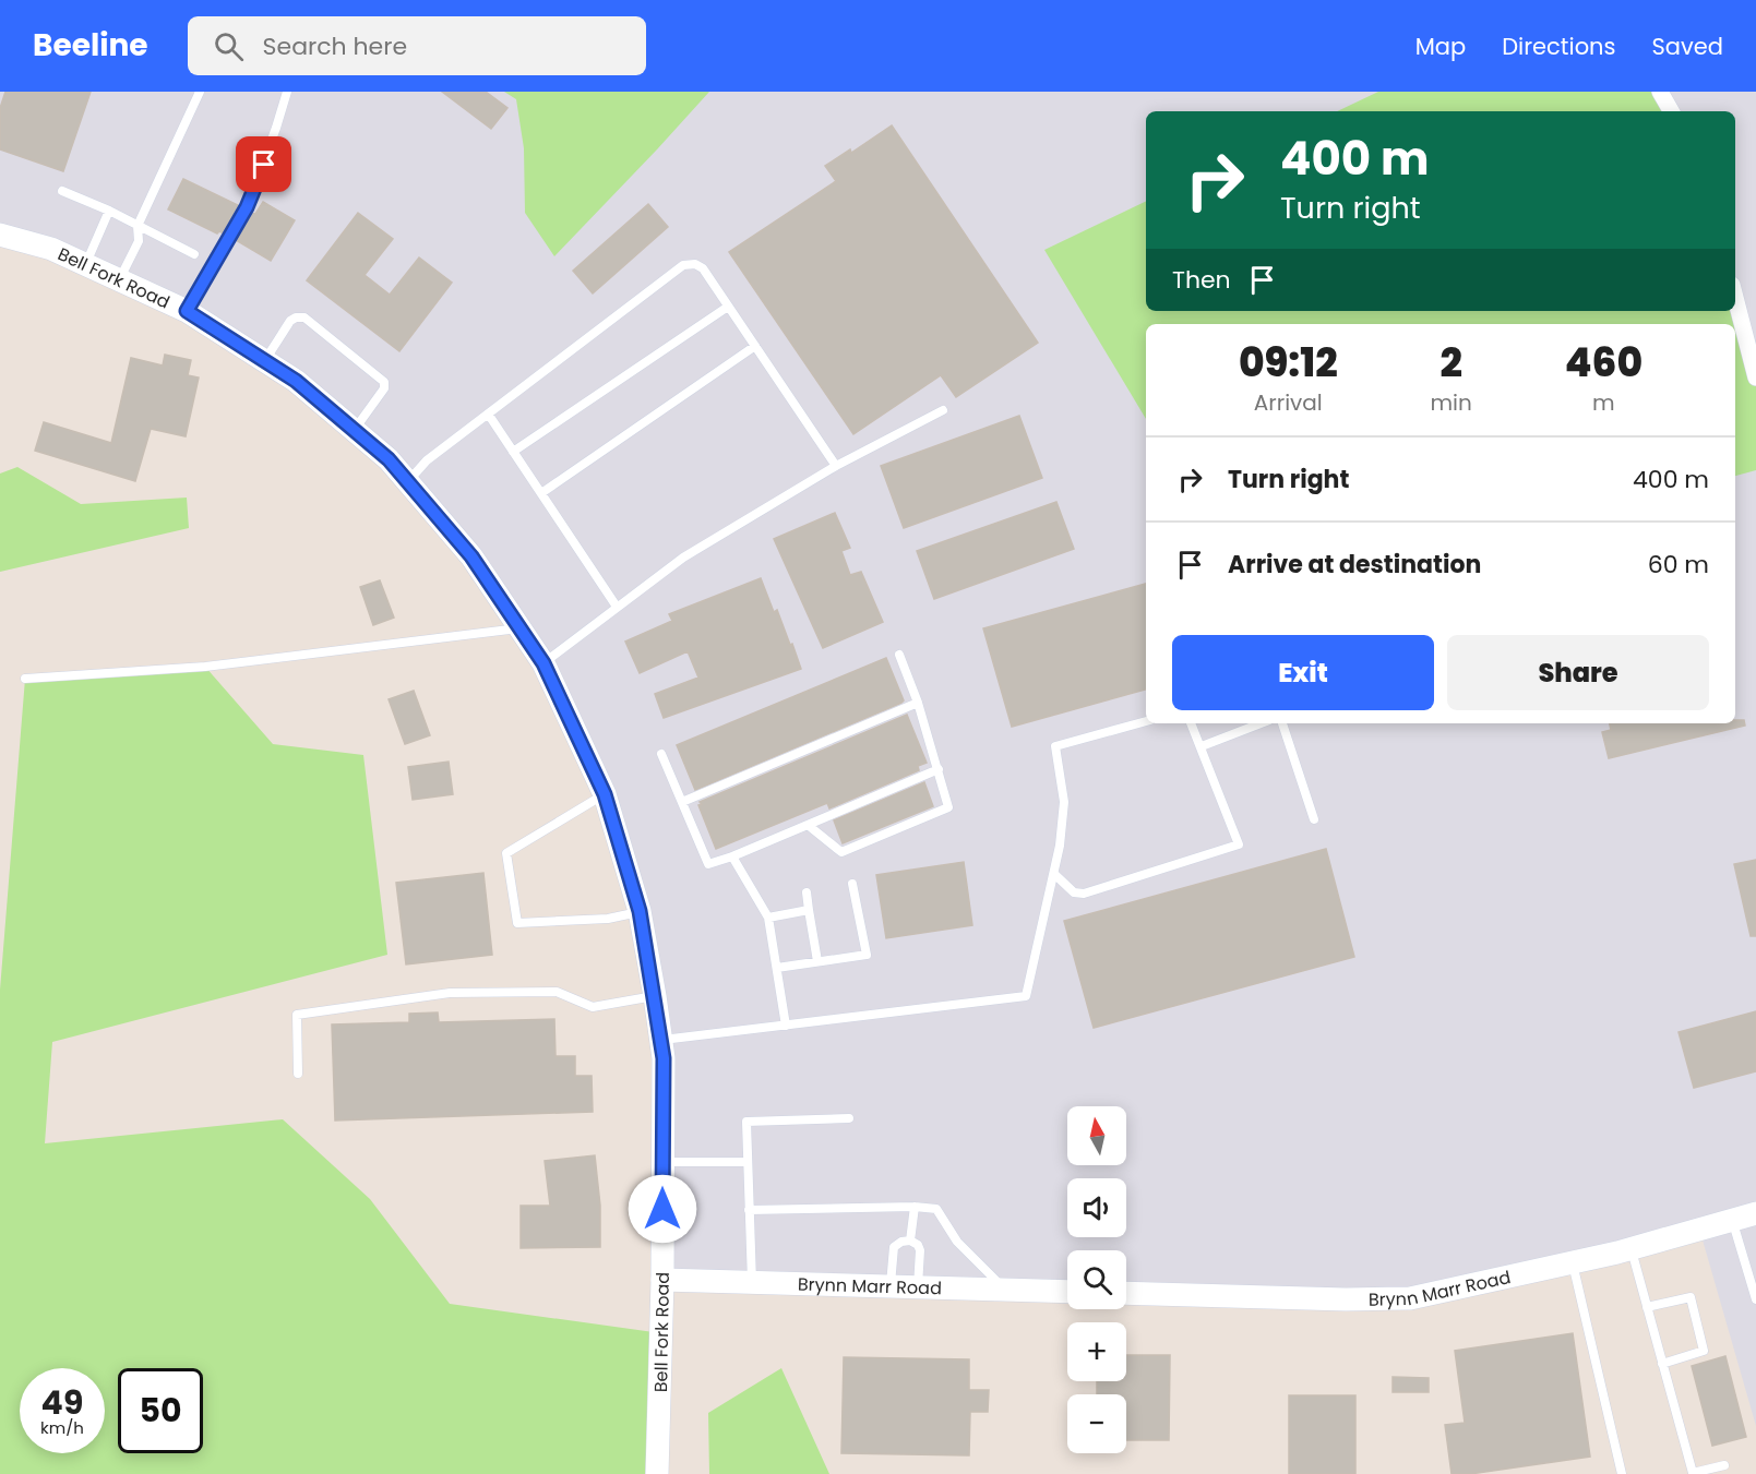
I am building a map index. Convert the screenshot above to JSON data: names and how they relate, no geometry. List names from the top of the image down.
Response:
{
  "streets": {
    "main road": ["Bell Fork Road", "Brynn Marr Road"]
  },
  "crossings": [
    ["Bell Fork Road", "Brynn Marr Road"]
  ],
  "north": "top",
  "page": {
    "header": "Beeline",
    "search": "Search here",
    "nav": ["Map", "Directions", "Saved"],
    "turn": ["400 m", "Turn right"],
    "then": "Then",
    "eta": [
      "09:12",
      "Arrival",
      "2",
      "min",
      "460",
      "m"
    ],
    "list": [
      {
        "name": "Turn right",
        "value": "400 m"
      },
      {
        "name": "Arrive at destination",
        "value": "60 m"
      }
    ],
    "buttons": ["Exit", "Share"],
    "map_buttons": ["+", "−"],
    "speed": "49 km/h",
    "limit": "50"
  }
}
